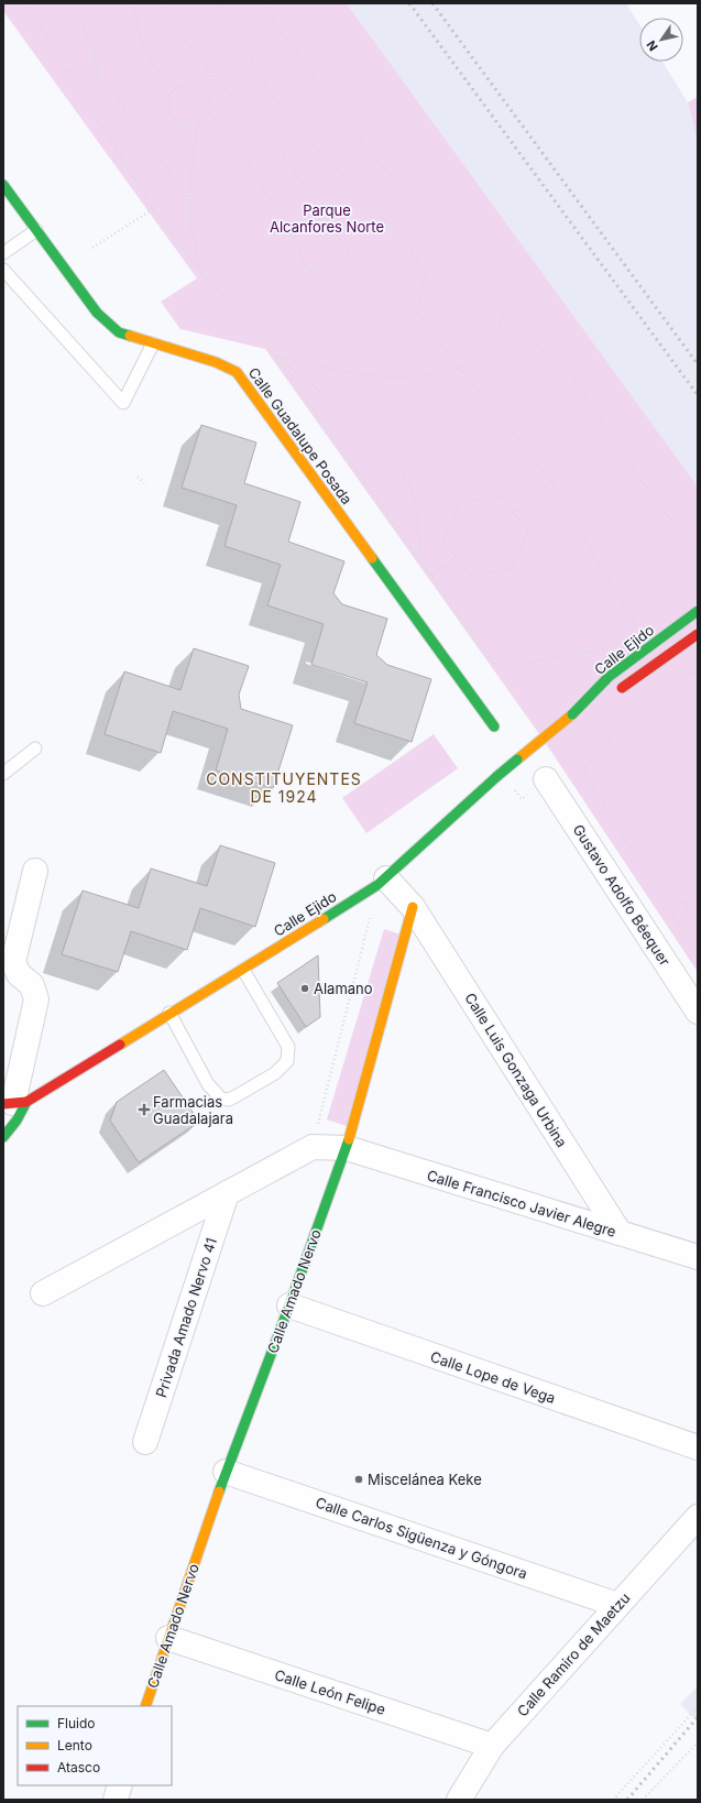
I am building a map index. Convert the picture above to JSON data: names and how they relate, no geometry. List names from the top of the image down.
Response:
{
  "streets": {
    "street": [
      "Calle Guadalupe Posada",
      "Calle Ejido",
      "Gustavo Adolfo Béequer",
      "Calle Luis Gonzaga Urbina",
      "Calle Francisco Javier Alegre",
      "Calle Amado Nervo",
      "Privada Amado Nervo 41",
      "Calle Lope de Vega",
      "Calle Carlos Sigüenza y Góngora",
      "Calle Ramiro de Maetzu",
      "Calle León Felipe"
    ]
  },
  "crossings": [
    ["Calle Luis Gonzaga Urbina", "Calle Francisco Javier Alegre"],
    ["Calle Luis Gonzaga Urbina", "Calle Amado Nervo"],
    ["Calle Francisco Javier Alegre", "Calle Amado Nervo"],
    ["Calle Amado Nervo", "Calle Lope de Vega"],
    ["Calle Amado Nervo", "Calle Carlos Sigüenza y Góngora"],
    ["Calle Amado Nervo", "Calle León Felipe"],
    ["Calle Carlos Sigüenza y Góngora", "Calle Ramiro de Maetzu"],
    ["Calle Ramiro de Maetzu", "Calle León Felipe"]
  ],
  "districts": ["CONSTITUYENTES DE 1924"],
  "parks": ["Parque Alcanfores Norte"],
  "places": {
    "other": ["Alamano", "Miscelánea Keke"],
    "health": ["Farmacias Guadalajara"]
  },
  "legend": ["Fluido", "Lento", "Atasco"],
  "north": "bottom left"
}
